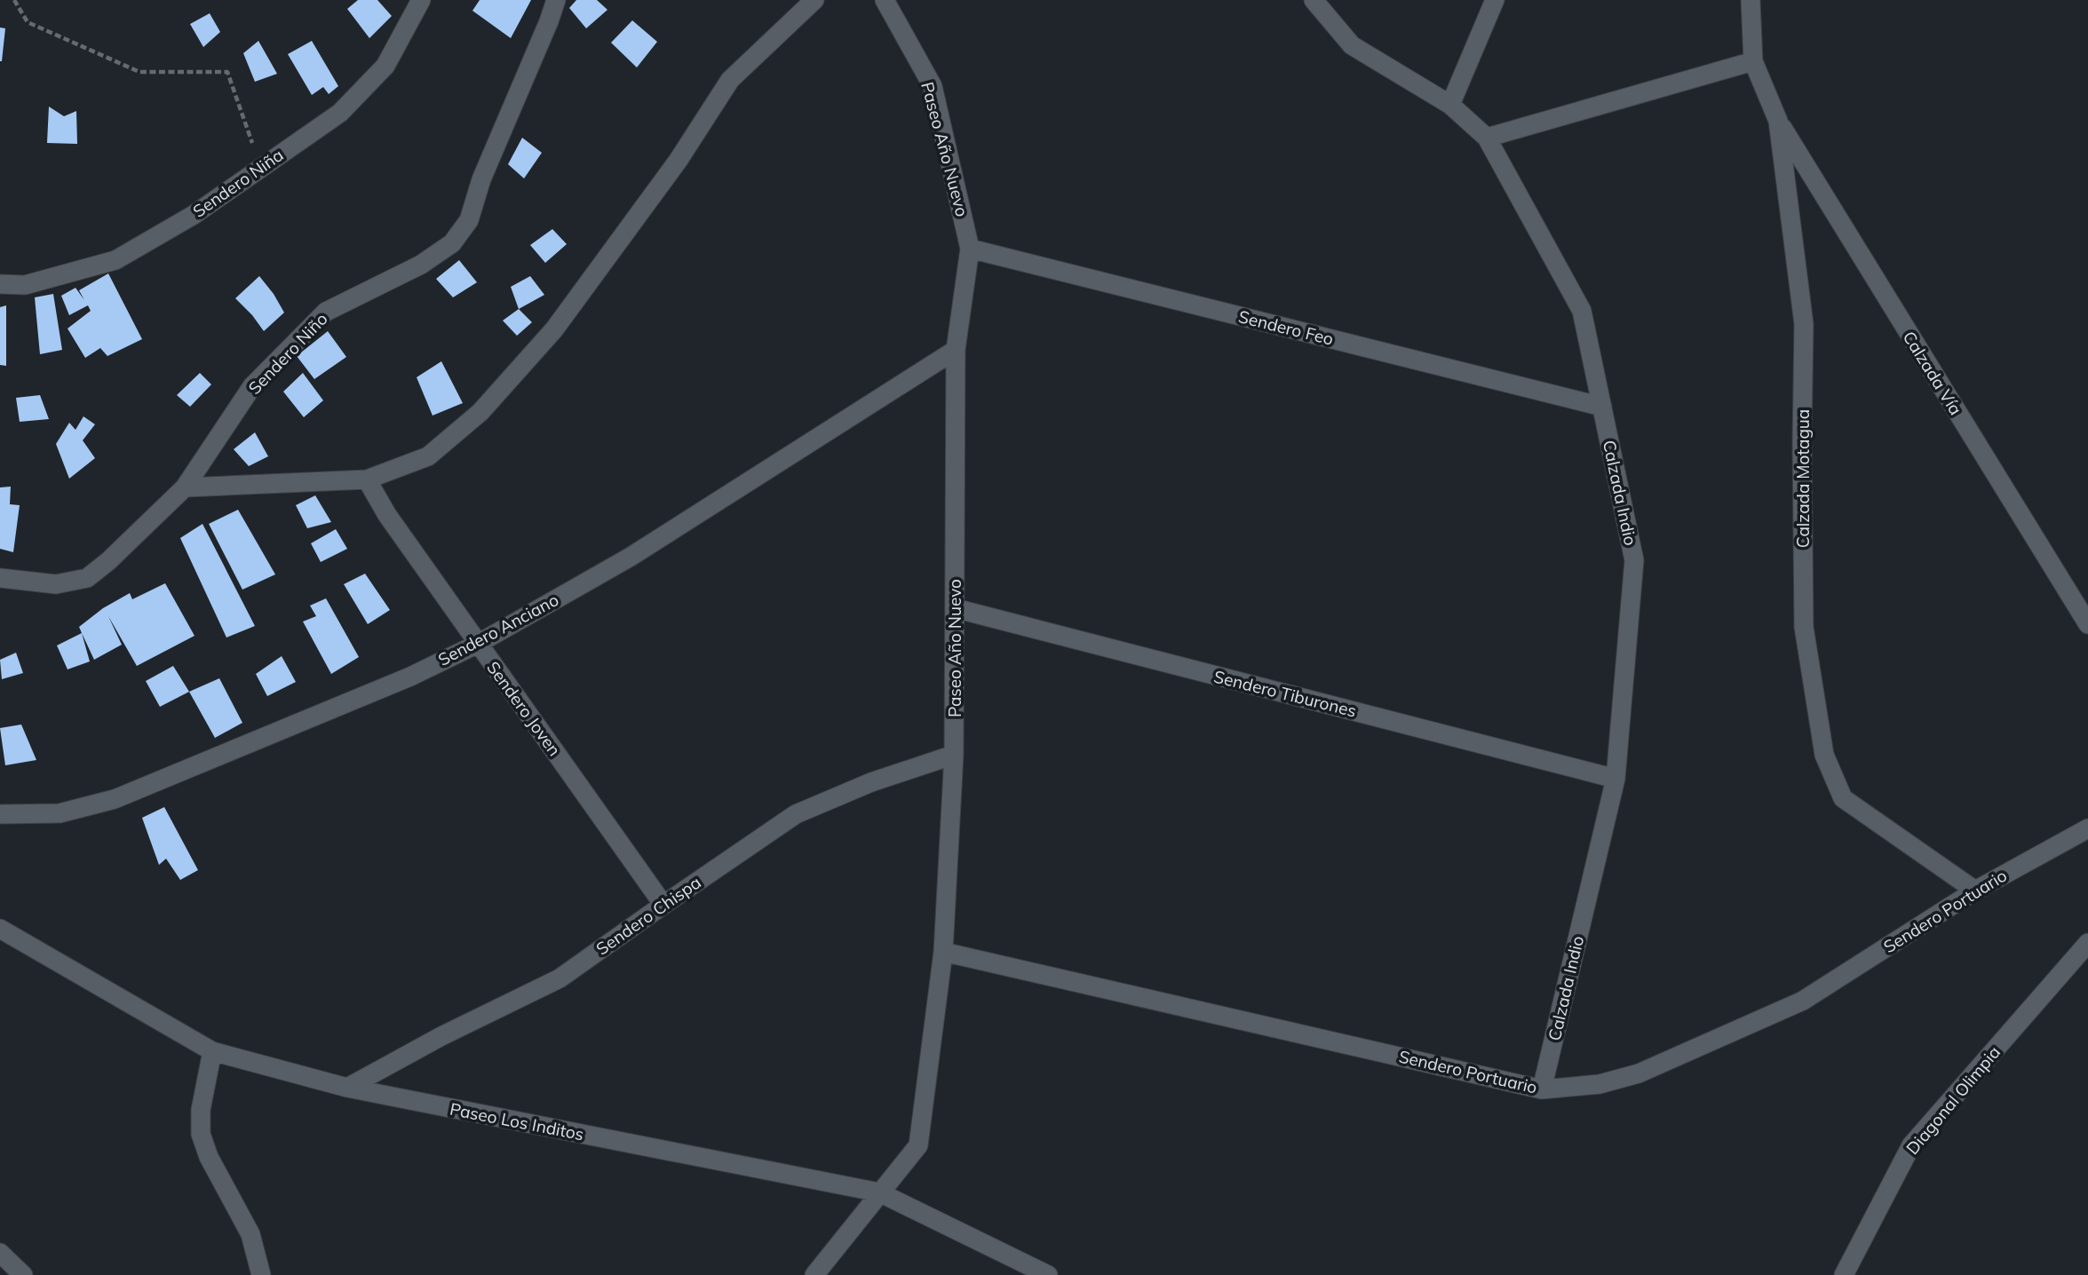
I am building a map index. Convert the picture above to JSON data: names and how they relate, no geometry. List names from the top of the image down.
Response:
{
  "streets": {
    "street": [
      "Paseo Año Nuevo",
      "Sendero Niña",
      "Sendero Feo",
      "Sendero Niño",
      "Calzada Vía",
      "Calzada Motagua",
      "Calzada Indio",
      "Sendero Anciano",
      "Sendero Tiburones",
      "Sendero Joven",
      "Sendero Portuario",
      "Sendero Chispa",
      "Diagonal Olimpia",
      "Paseo Los Inditos"
    ]
  },
  "crossings": [
    ["Paseo Año Nuevo", "Sendero Feo"],
    ["Paseo Año Nuevo", "Sendero Anciano"],
    ["Paseo Año Nuevo", "Sendero Tiburones"],
    ["Paseo Año Nuevo", "Sendero Portuario"],
    ["Paseo Año Nuevo", "Sendero Chispa"],
    ["Paseo Año Nuevo", "Paseo Los Inditos"],
    ["Sendero Feo", "Calzada Indio"],
    ["Calzada Vía", "Calzada Motagua"],
    ["Calzada Motagua", "Sendero Portuario"],
    ["Calzada Indio", "Sendero Tiburones"],
    ["Calzada Indio", "Sendero Portuario"],
    ["Sendero Anciano", "Sendero Joven"],
    ["Sendero Joven", "Sendero Chispa"],
    ["Sendero Chispa", "Paseo Los Inditos"]
  ]
}
